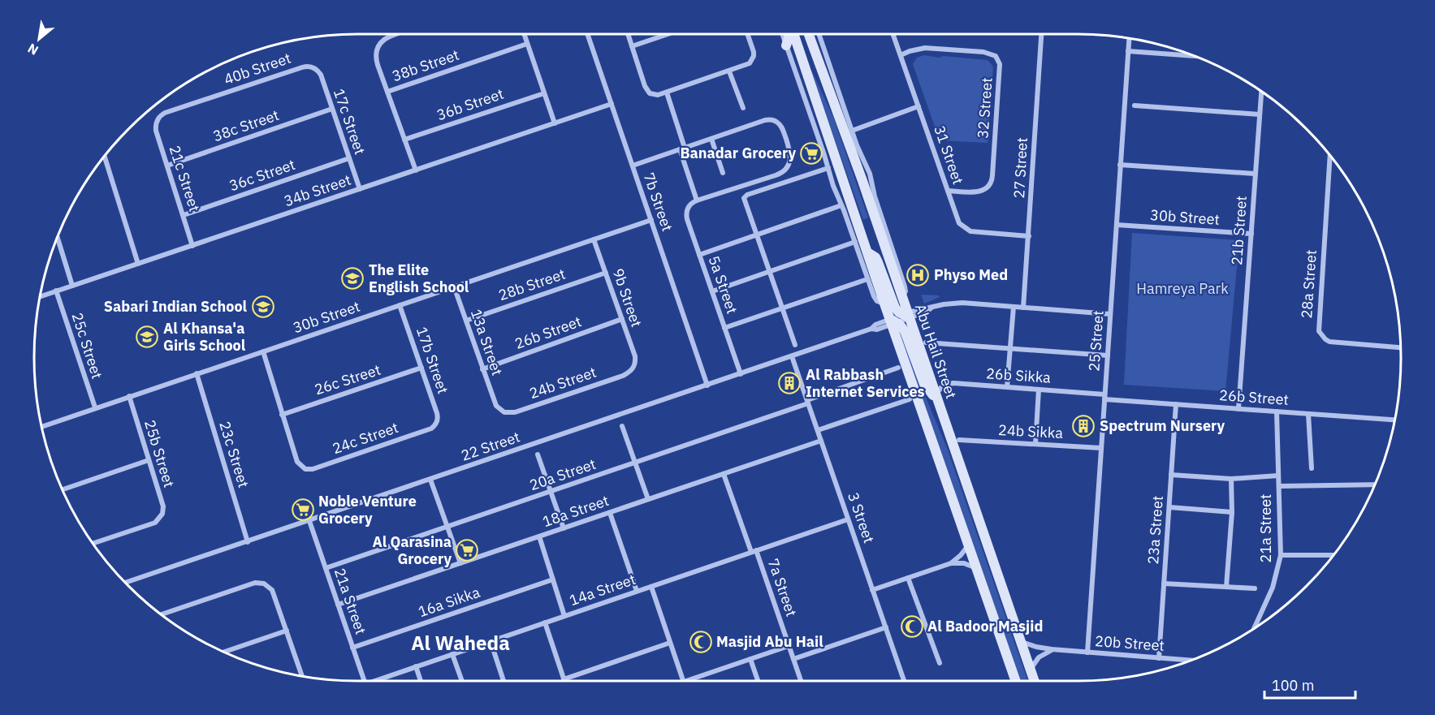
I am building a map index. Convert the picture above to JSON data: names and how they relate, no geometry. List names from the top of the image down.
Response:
{
  "streets": {
    "main road": ["Abu Hail Street"],
    "street": [
      "38b Street",
      "40b Street",
      "36b Street",
      "32 Street",
      "17c Street",
      "38c Street",
      "31 Street",
      "27 Street",
      "36c Street",
      "21c Street",
      "34b Street",
      "7b Street",
      "30b Street",
      "21b Street",
      "28a Street",
      "28b Street",
      "5a Street",
      "9b Street",
      "26b Street",
      "25 Street",
      "13a Street",
      "25c Street",
      "17b Street",
      "26b Sikka",
      "26c Street",
      "24b Street",
      "24b Sikka",
      "24c Street",
      "22 Street",
      "25b Street",
      "23c Street",
      "20a Street",
      "18a Street",
      "3 Street",
      "21a Street",
      "23a Street",
      "7a Street",
      "14a Street",
      "16a Sikka",
      "20b Street"
    ]
  },
  "crossings": [
    ["40b Street", "17c Street"],
    ["40b Street", "21c Street"],
    ["32 Street", "31 Street"],
    ["17c Street", "38c Street"],
    ["17c Street", "36c Street"],
    ["17c Street", "34b Street"],
    ["38c Street", "21c Street"],
    ["31 Street", "27 Street"],
    ["36c Street", "21c Street"],
    ["21c Street", "34b Street"],
    ["34b Street", "7b Street"],
    ["34b Street", "25c Street"],
    ["7b Street", "30b Street"],
    ["7b Street", "22 Street"],
    ["30b Street", "21b Street"],
    ["30b Street", "9b Street"],
    ["30b Street", "25 Street"],
    ["30b Street", "13a Street"],
    ["30b Street", "25c Street"],
    ["30b Street", "17b Street"],
    ["30b Street", "25b Street"],
    ["30b Street", "23c Street"],
    ["21b Street", "26b Street"],
    ["28b Street", "9b Street"],
    ["28b Street", "13a Street"],
    ["5a Street", "22 Street"],
    ["9b Street", "26b Street"],
    ["9b Street", "24b Street"],
    ["26b Street", "25 Street"],
    ["26b Street", "13a Street"],
    ["26b Street", "26b Sikka"],
    ["26b Street", "21a Street"],
    ["26b Street", "23a Street"],
    ["25 Street", "26b Sikka"],
    ["25 Street", "24b Sikka"],
    ["25 Street", "20b Street"],
    ["13a Street", "24b Street"],
    ["Abu Hail Street", "26b Sikka"],
    ["Abu Hail Street", "22 Street"],
    ["Abu Hail Street", "20b Street"],
    ["17b Street", "26c Street"],
    ["17b Street", "24c Street"],
    ["26c Street", "24c Street"],
    ["22 Street", "23c Street"],
    ["22 Street", "3 Street"],
    ["22 Street", "21a Street"],
    ["20a Street", "3 Street"],
    ["20a Street", "21a Street"],
    ["18a Street", "3 Street"],
    ["18a Street", "21a Street"],
    ["18a Street", "7a Street"],
    ["3 Street", "14a Street"],
    ["21a Street", "16a Sikka"],
    ["23a Street", "20b Street"],
    ["7a Street", "14a Street"]
  ],
  "districts": ["Al Waheda"],
  "parks": ["Hamreya Park"],
  "places": {
    "supermarket": ["Banadar Grocery", "Noble Venture Grocery", "Al Qarasina Grocery"],
    "hospital": ["Physo Med"],
    "school or university": ["The Elite English School", "Sabari Indian School", "Al Khansa'a Girls School"],
    "building": ["Al Rabbash Internet Services", "Spectrum Nursery"],
    "mosque": ["Al Badoor Masjid", "Masjid Abu Hail"]
  },
  "scale_bar": "100 m",
  "north": "bottom left"
}
